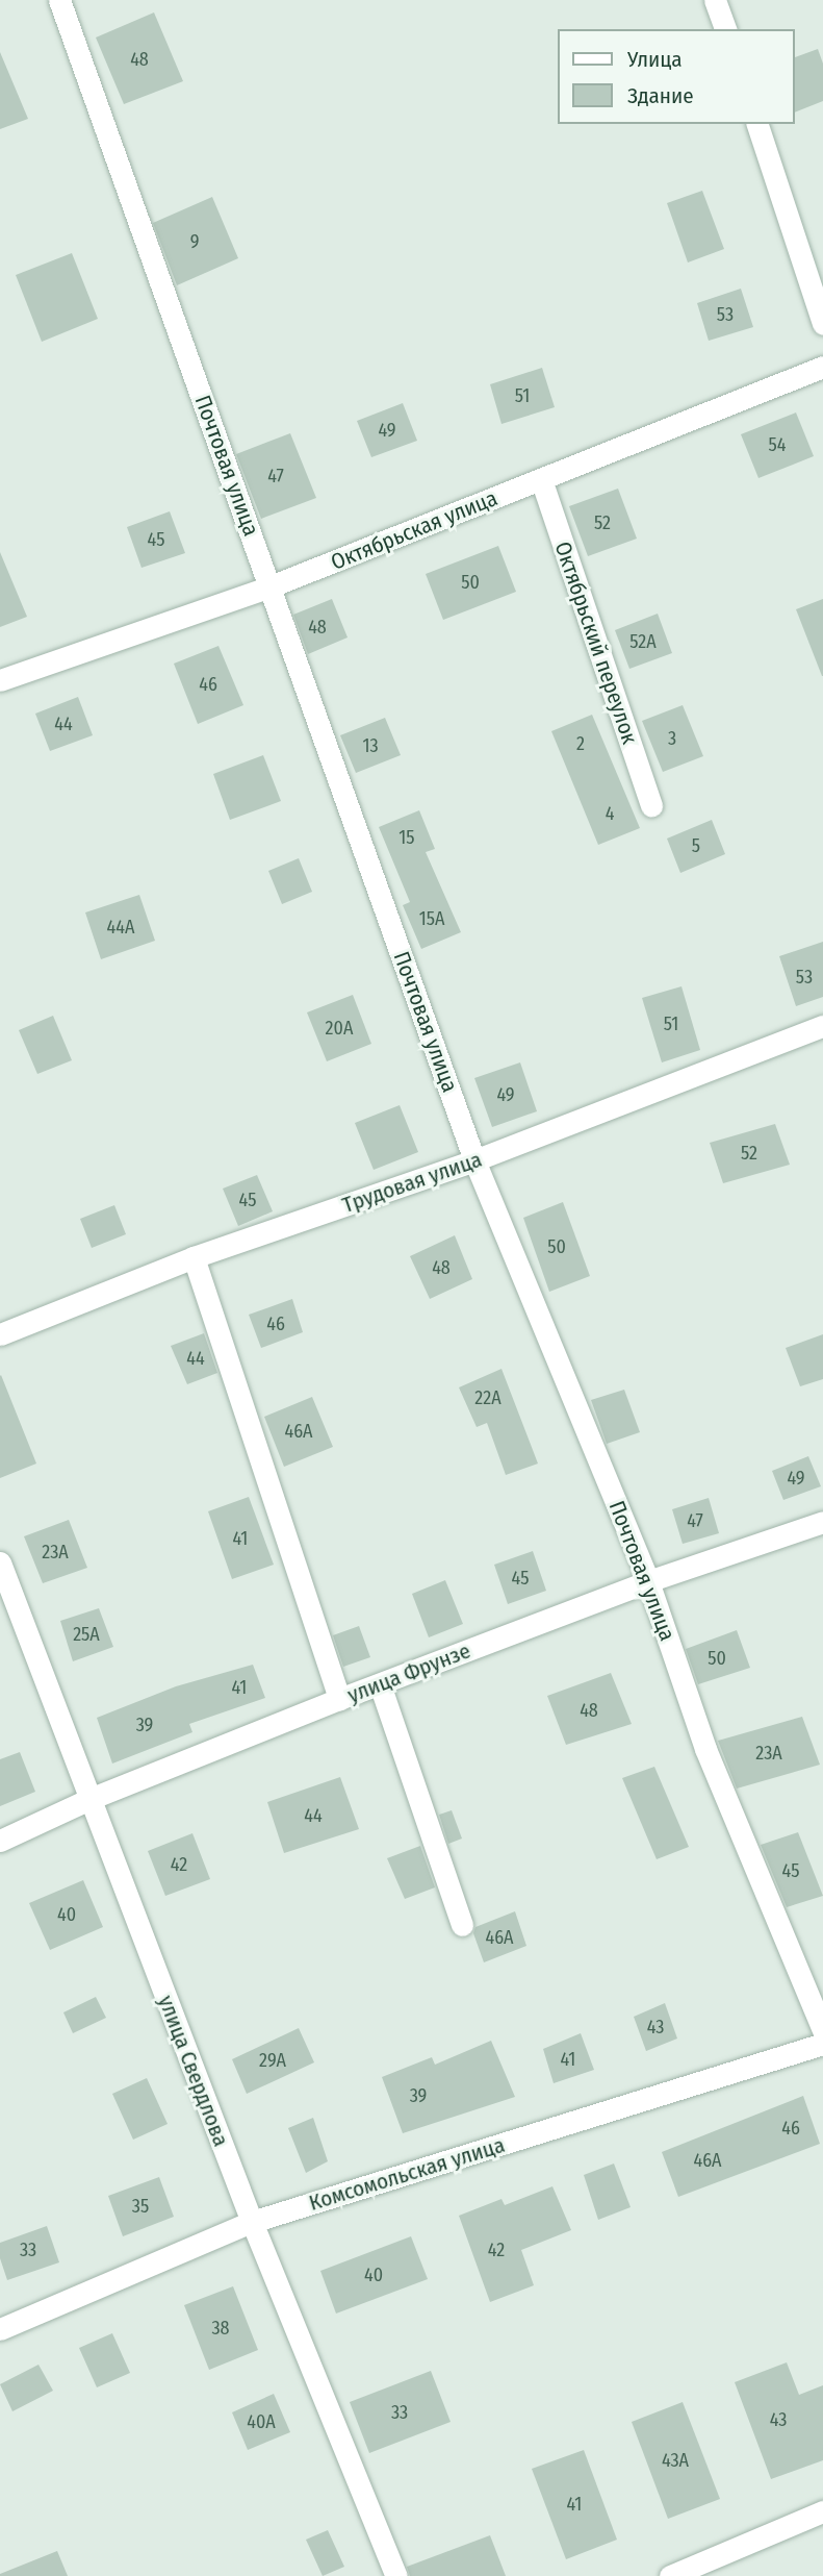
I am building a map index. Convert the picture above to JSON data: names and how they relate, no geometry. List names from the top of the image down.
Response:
{
  "streets": {
    "street": [
      "Почтовая улица",
      "Октябрьская улица",
      "Октябрьский переулок",
      "Трудовая улица",
      "улица Фрунзе",
      "улица Свердлова",
      "Комсомольская улица"
    ]
  },
  "crossings": [
    ["Почтовая улица", "Октябрьская улица"],
    ["Почтовая улица", "Трудовая улица"],
    ["Почтовая улица", "улица Фрунзе"],
    ["Октябрьская улица", "Октябрьский переулок"],
    ["улица Фрунзе", "улица Свердлова"],
    ["улица Свердлова", "Комсомольская улица"]
  ],
  "house_numbers": [
    "48",
    "9",
    "53",
    "51",
    "49",
    "54",
    "47",
    "52",
    "45",
    "50",
    "48",
    "52А",
    "46",
    "44",
    "3",
    "2",
    "13",
    "4",
    "15",
    "5",
    "15А",
    "44А",
    "53",
    "51",
    "20А",
    "49",
    "52",
    "45",
    "50",
    "48",
    "46",
    "44",
    "22А",
    "46А",
    "49",
    "47",
    "41",
    "23А",
    "45",
    "25А",
    "50",
    "41",
    "48",
    "39",
    "23А",
    "44",
    "42",
    "45",
    "40",
    "46А",
    "43",
    "41",
    "29А",
    "39",
    "46",
    "46А",
    "35",
    "33",
    "42",
    "40",
    "38",
    "33",
    "43",
    "40А",
    "43А",
    "41"
  ],
  "legend": ["Улица", "Здание"]
}
